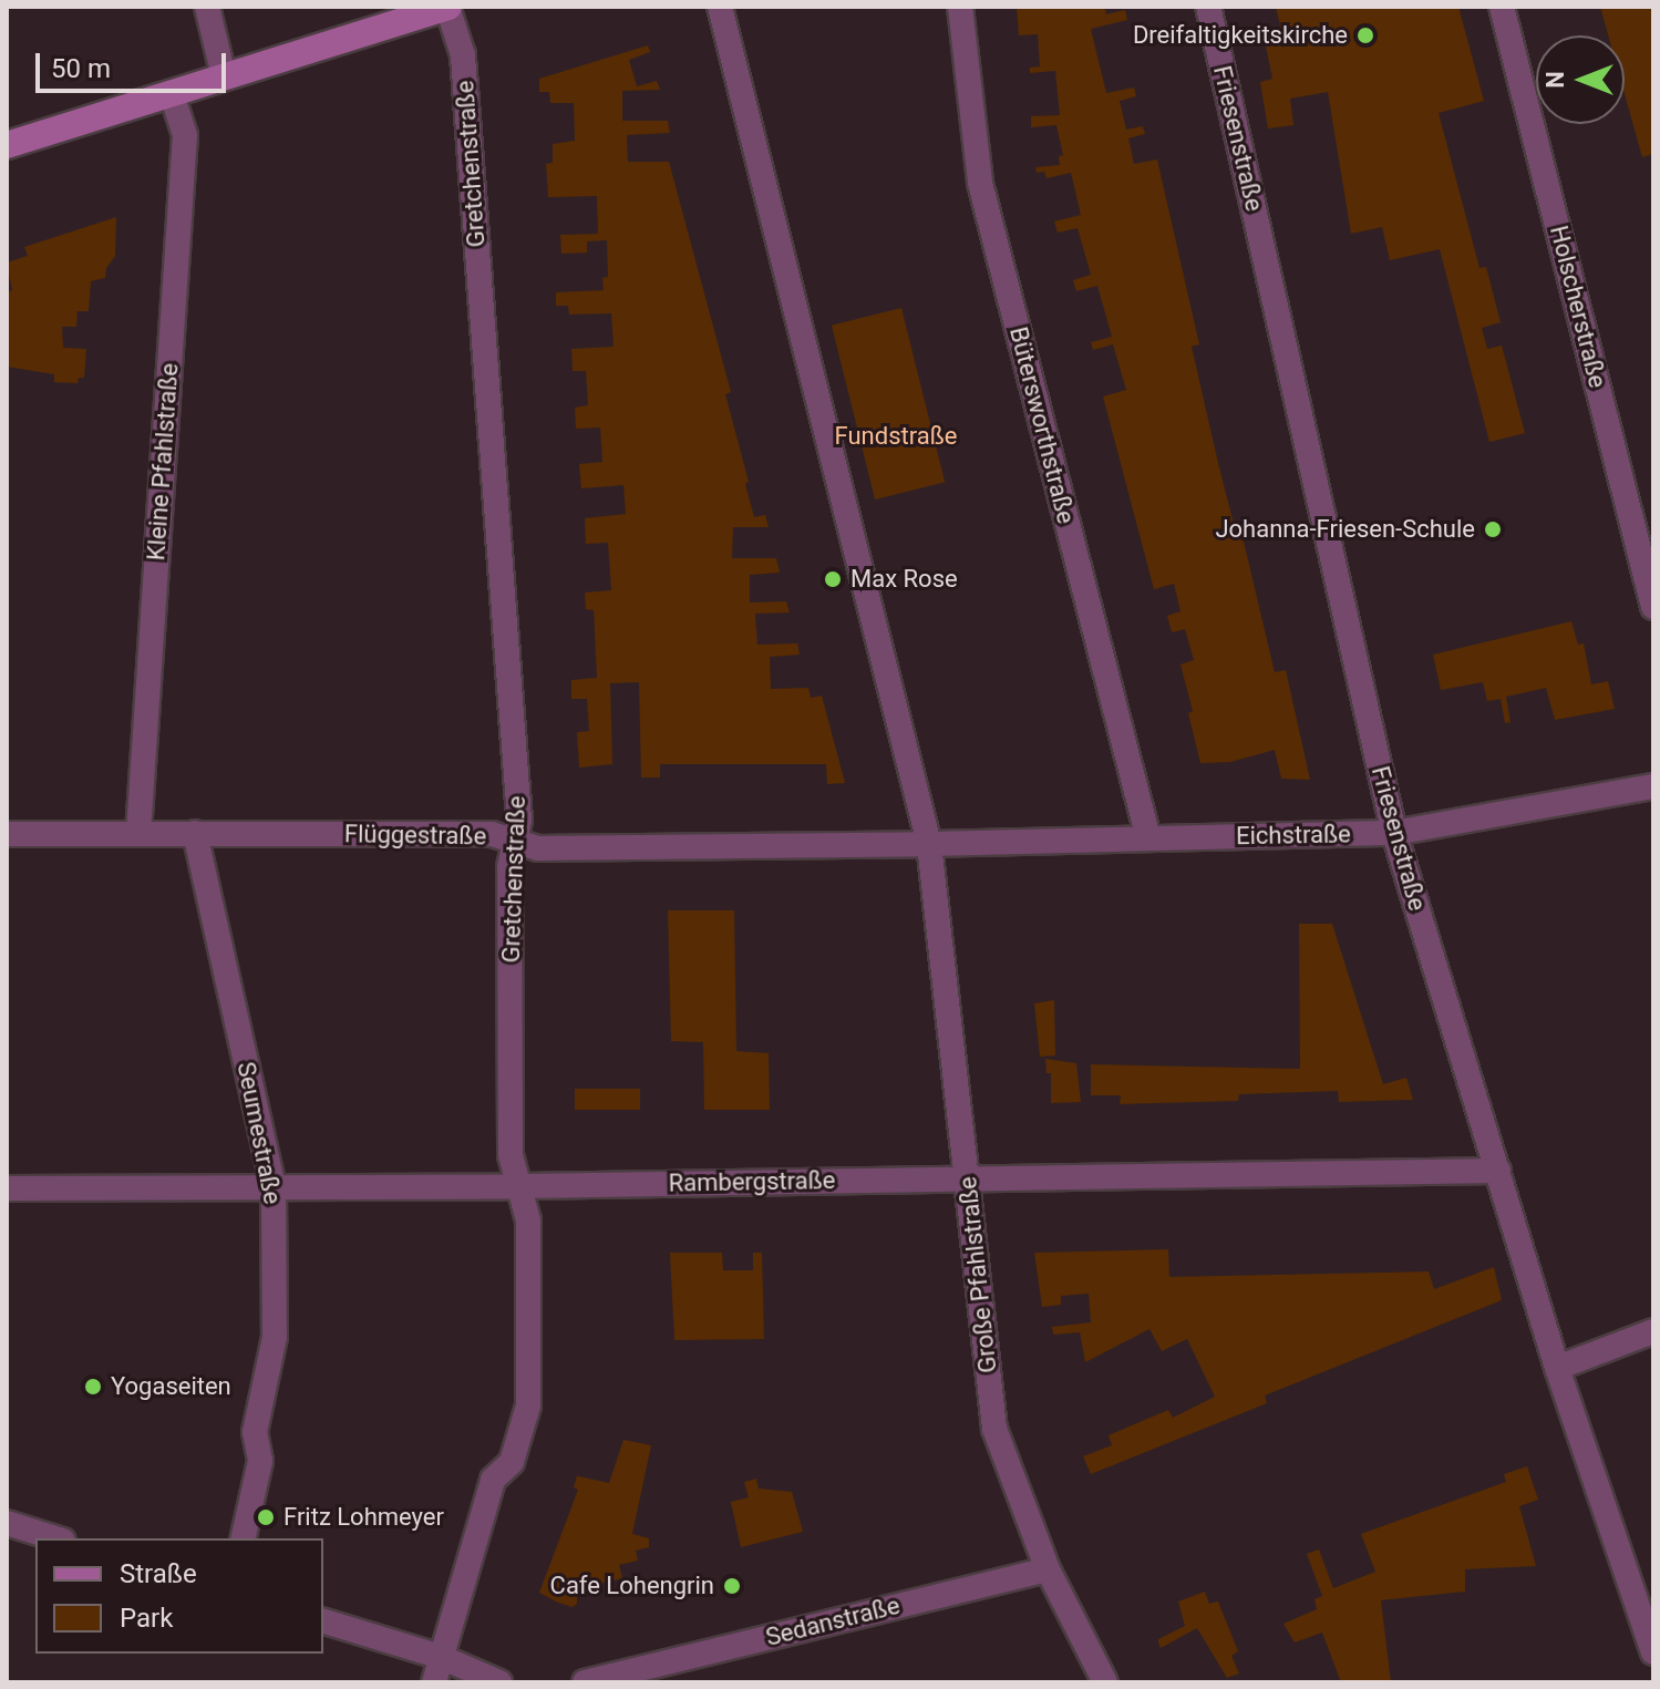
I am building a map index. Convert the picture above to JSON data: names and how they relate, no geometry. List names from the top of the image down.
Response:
{
  "streets": {
    "street": [
      "Friesenstraße",
      "Gretchenstraße",
      "Holscherstraße",
      "Bütersworthstraße",
      "Kleine Pfahlstraße",
      "Flüggestraße",
      "Eichstraße",
      "Seumestraße",
      "Rambergstraße",
      "Große Pfahlstraße",
      "Sedanstraße"
    ]
  },
  "crossings": [
    ["Friesenstraße", "Eichstraße"],
    ["Friesenstraße", "Rambergstraße"],
    ["Gretchenstraße", "Flüggestraße"],
    ["Gretchenstraße", "Rambergstraße"],
    ["Bütersworthstraße", "Eichstraße"],
    ["Kleine Pfahlstraße", "Flüggestraße"],
    ["Flüggestraße", "Eichstraße"],
    ["Flüggestraße", "Seumestraße"],
    ["Flüggestraße", "Große Pfahlstraße"],
    ["Eichstraße", "Große Pfahlstraße"],
    ["Seumestraße", "Rambergstraße"],
    ["Rambergstraße", "Große Pfahlstraße"],
    ["Große Pfahlstraße", "Sedanstraße"]
  ],
  "parks": ["Fundstraße"],
  "places": [
    "Dreifaltigkeitskirche",
    "Johanna-Friesen-Schule",
    "Max Rose",
    "Yogaseiten",
    "Fritz Lohmeyer",
    "Cafe Lohengrin"
  ],
  "legend": ["Straße", "Park"],
  "scale_bar": "50 m",
  "north": "left"
}
